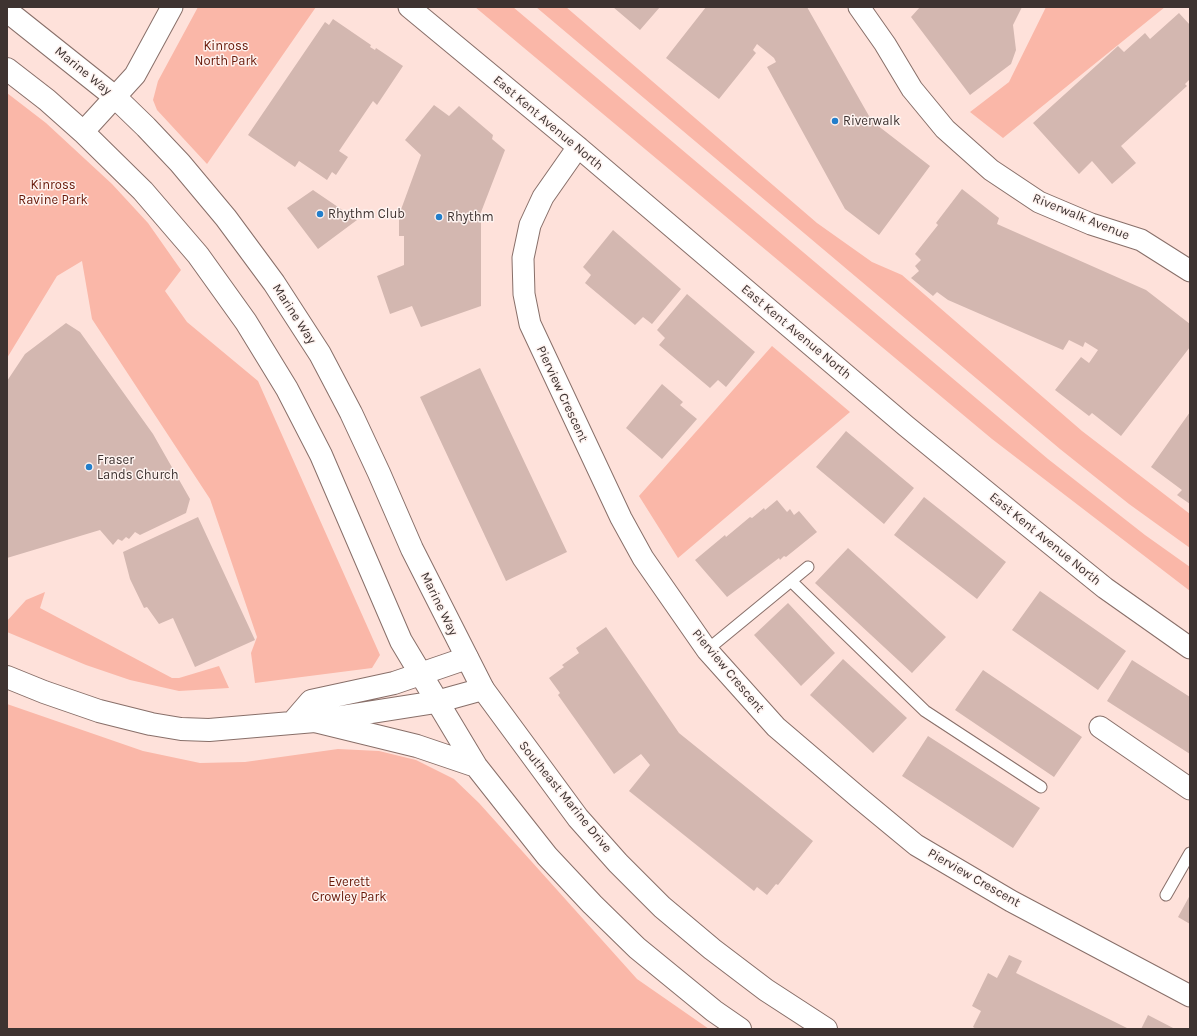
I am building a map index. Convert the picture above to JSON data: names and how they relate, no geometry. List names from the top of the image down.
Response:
{
  "streets": {
    "main road": ["Marine Way", "Southeast Marine Drive"],
    "street": ["East Kent Avenue North", "Riverwalk Avenue", "Pierview Crescent"]
  },
  "crossings": [
    ["Marine Way", "Southeast Marine Drive"],
    ["East Kent Avenue North", "Pierview Crescent"]
  ],
  "parks": ["Kinross North Park", "Kinross Ravine Park", "Everett Crowley Park"],
  "places": [
    "Riverwalk",
    "Rhythm Club",
    "Rhythm",
    "Fraser Lands Church"
  ]
}
